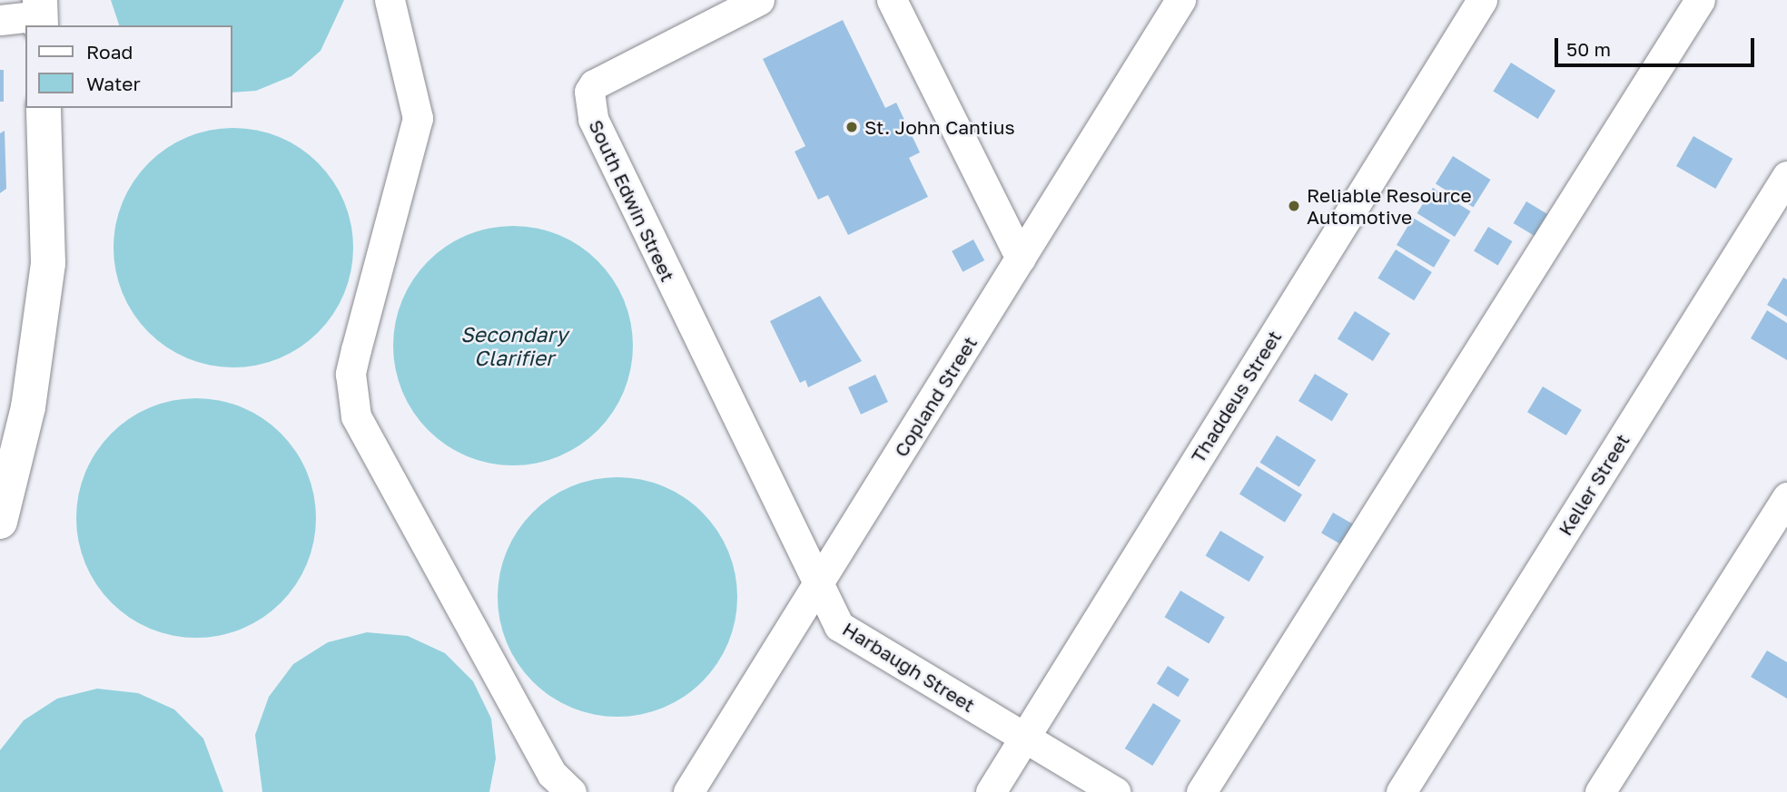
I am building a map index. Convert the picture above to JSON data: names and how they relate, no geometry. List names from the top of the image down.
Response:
{
  "streets": {
    "street": [
      "South Edwin Street",
      "Copland Street",
      "Thaddeus Street",
      "Keller Street",
      "Harbaugh Street"
    ]
  },
  "crossings": [
    ["South Edwin Street", "Harbaugh Street"],
    ["Copland Street", "Harbaugh Street"],
    ["Thaddeus Street", "Harbaugh Street"]
  ],
  "water": ["Secondary Clarifier"],
  "places": ["St. John Cantius", "Reliable Resource Automotive"],
  "legend": ["Road", "Water"],
  "scale_bar": "50 m"
}
